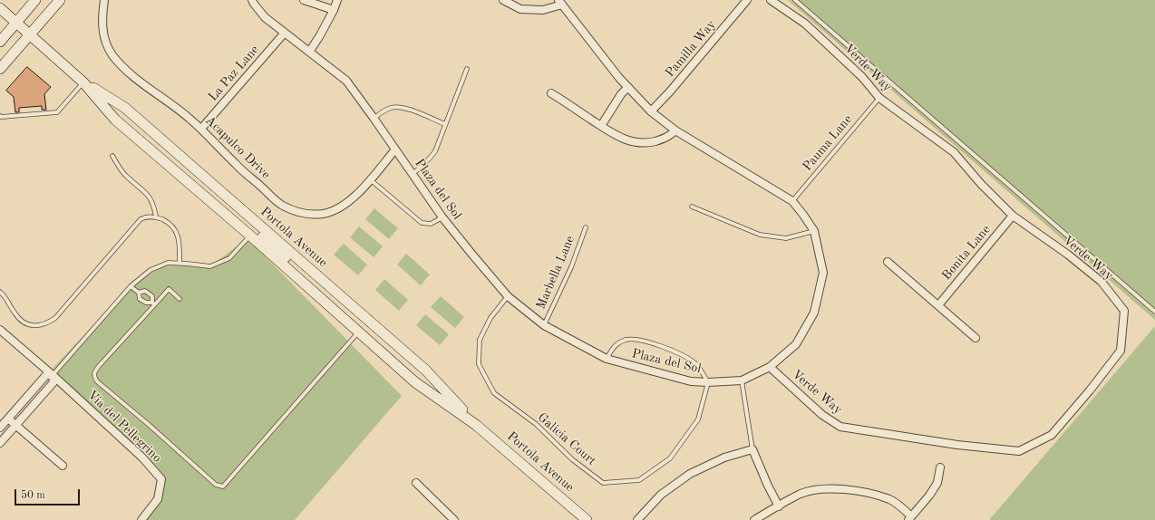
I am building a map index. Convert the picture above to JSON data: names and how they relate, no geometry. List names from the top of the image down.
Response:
{
  "streets": {
    "main road": ["Portola Avenue"],
    "street": [
      "Pamilla Way",
      "Verde Way",
      "La Paz Lane",
      "Acapulco Drive",
      "Plaza del Sol",
      "Bonita Lane",
      "Via del Pellegrino"
    ],
    "lane": ["Pauma Lane", "Marbella Lane", "Galicia Court"]
  },
  "crossings": [
    ["Pamilla Way", "Plaza del Sol"],
    ["Verde Way", "Pauma Lane"],
    ["Verde Way", "Plaza del Sol"],
    ["Verde Way", "Bonita Lane"],
    ["La Paz Lane", "Acapulco Drive"],
    ["La Paz Lane", "Plaza del Sol"],
    ["Pauma Lane", "Plaza del Sol"],
    ["Acapulco Drive", "Plaza del Sol"],
    ["Plaza del Sol", "Marbella Lane"],
    ["Plaza del Sol", "Galicia Court"]
  ],
  "scale_bar": "50 m"
}
